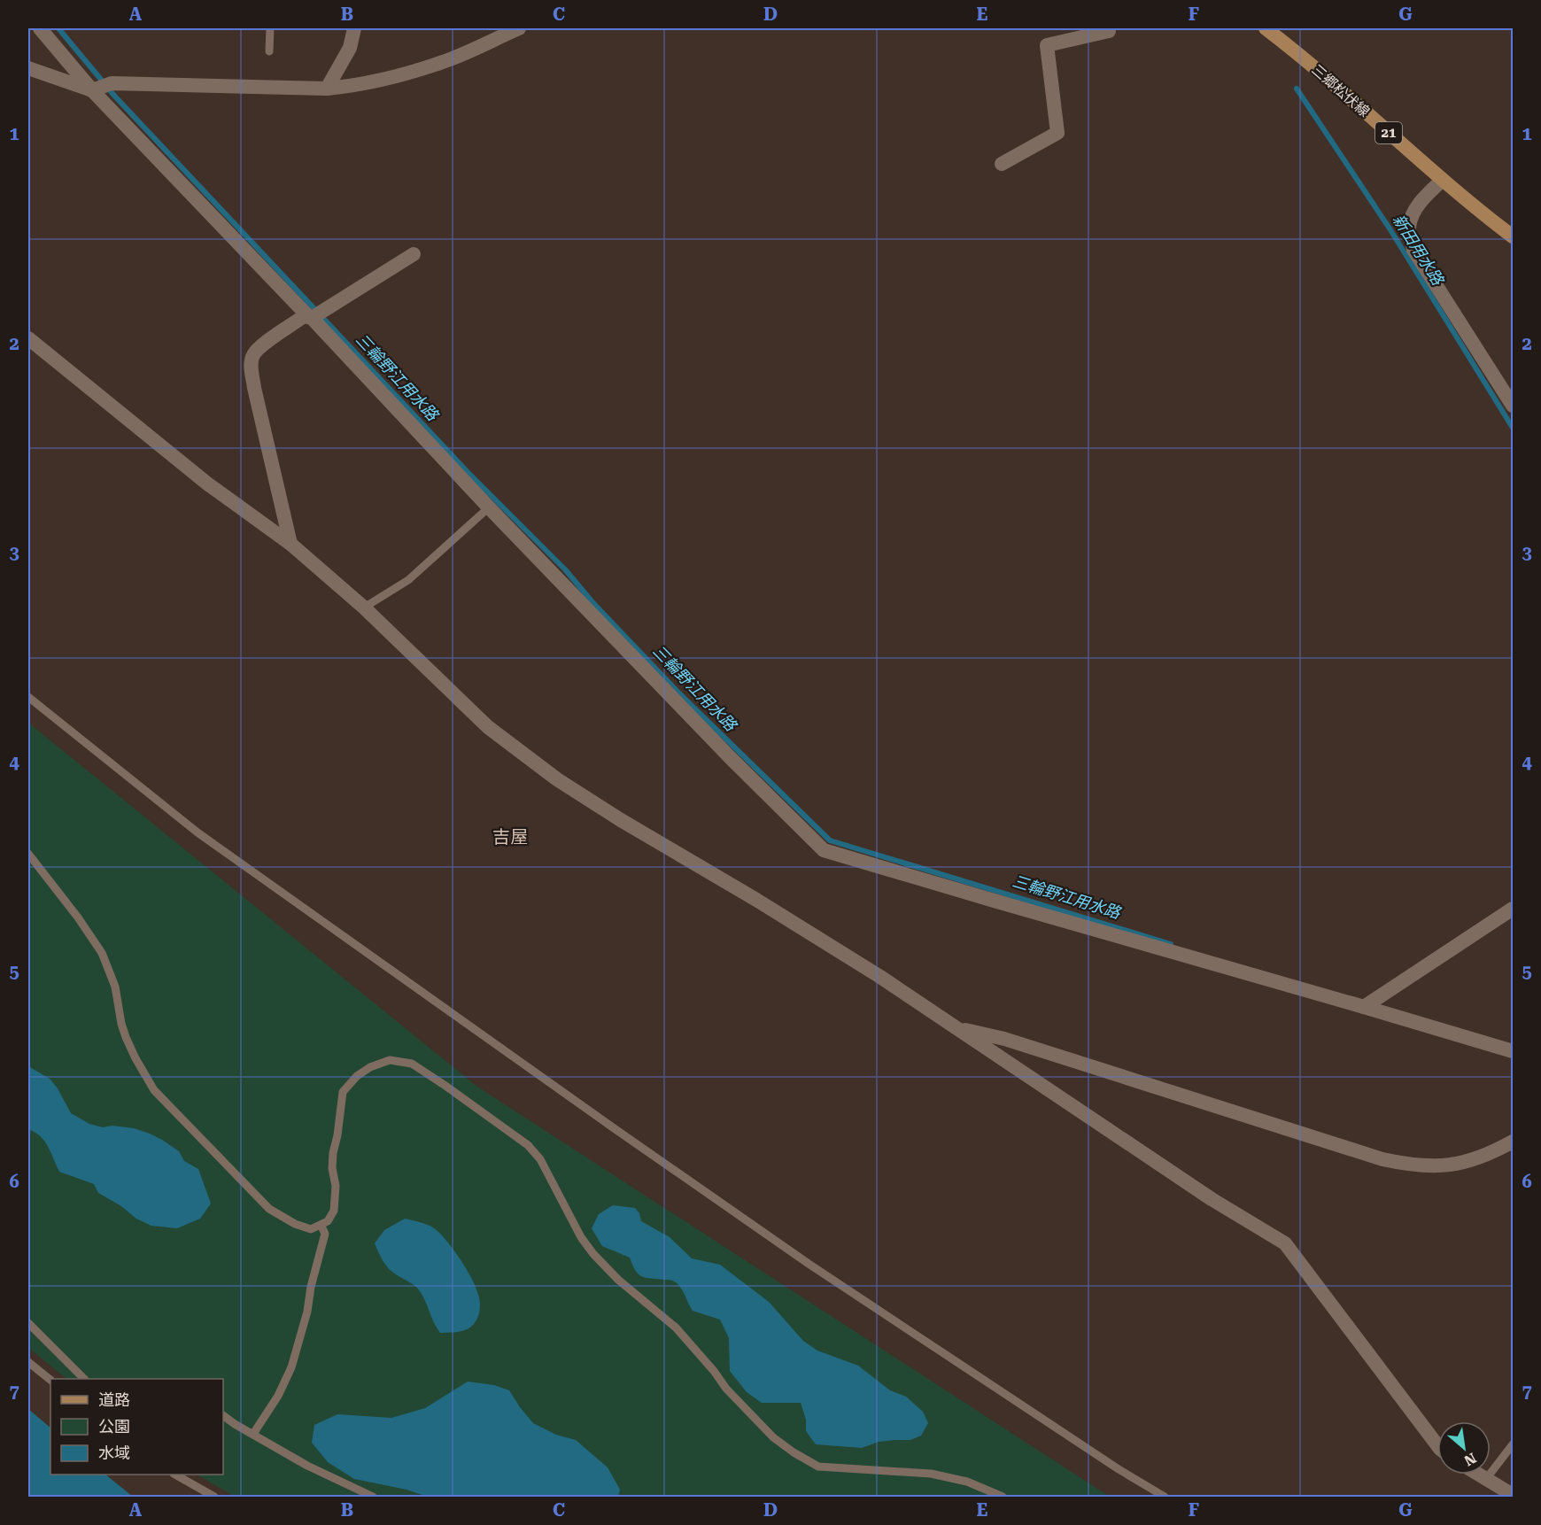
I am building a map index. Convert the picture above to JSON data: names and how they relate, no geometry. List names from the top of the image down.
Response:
{
  "streets": {
    "main road": ["三郷松伏線", "21"]
  },
  "districts": ["吉屋"],
  "water": ["新田用水路", "三輪野江用水路"],
  "legend": ["道路", "公園", "水域"],
  "north": "bottom right",
  "grid": {
    "columns": [
      "A",
      "B",
      "C",
      "D",
      "E",
      "F",
      "G"
    ],
    "rows": [
      "1",
      "2",
      "3",
      "4",
      "5",
      "6",
      "7"
    ]
  }
}
